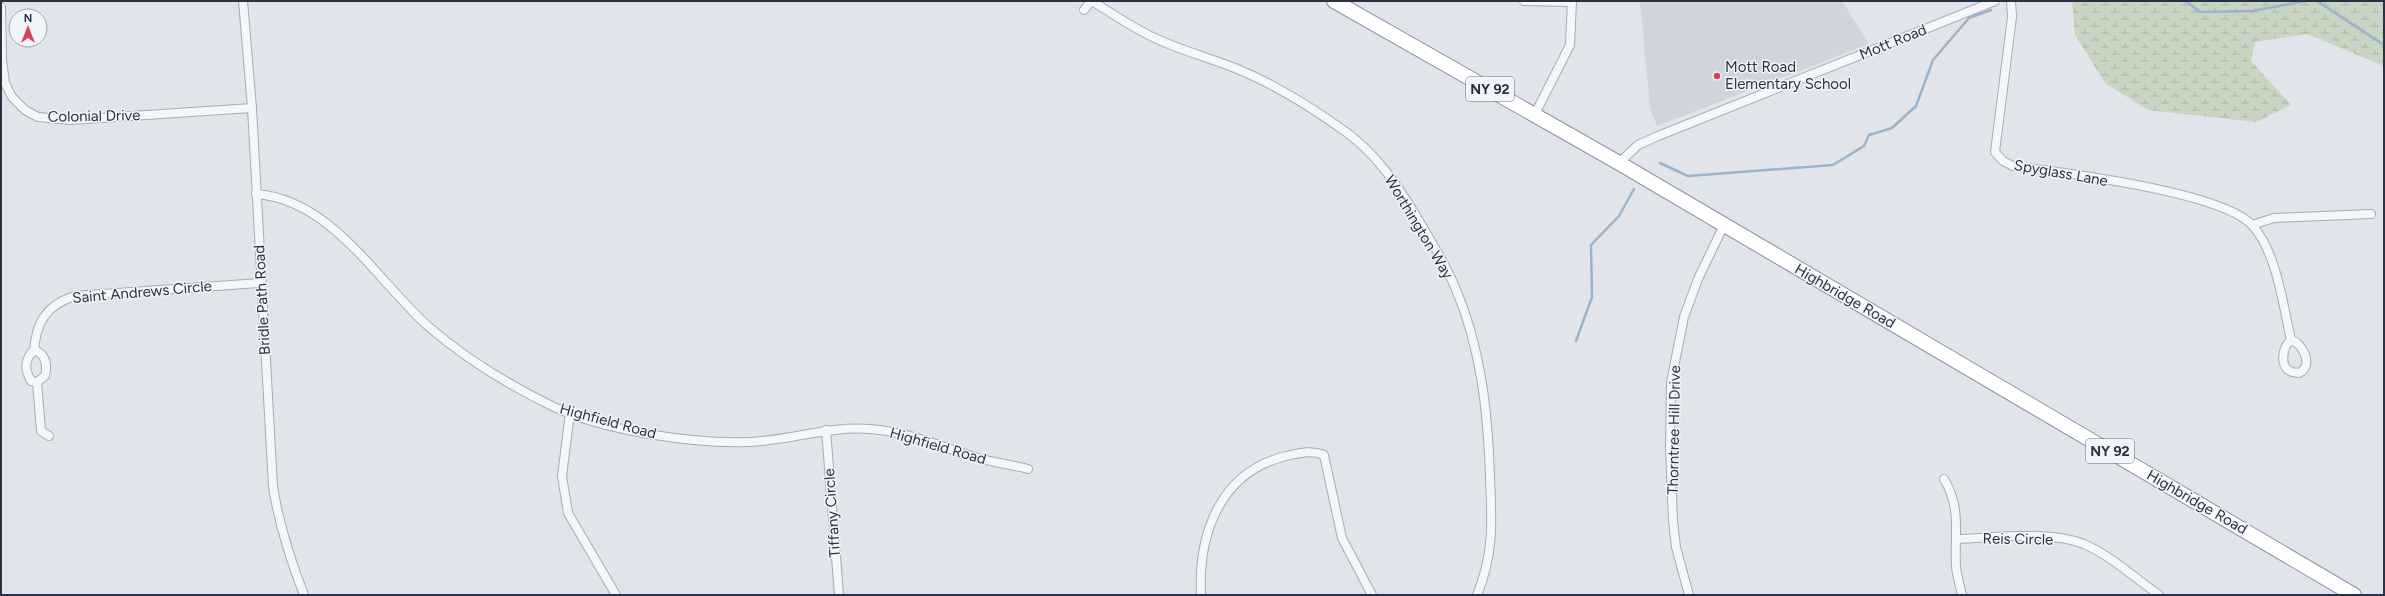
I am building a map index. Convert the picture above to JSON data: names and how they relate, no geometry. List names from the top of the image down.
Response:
{
  "streets": {
    "highway": ["NY 92", "Highbridge Road"],
    "street": [
      "Mott Road",
      "Colonial Drive",
      "Spyglass Lane",
      "Worthington Way",
      "Saint Andrews Circle",
      "Bridle Path Road",
      "Highfield Road",
      "Thorntree Hill Drive",
      "Tiffany Circle",
      "Reis Circle"
    ]
  },
  "crossings": [
    ["Mott Road", "Highbridge Road"],
    ["Colonial Drive", "Bridle Path Road"],
    ["Saint Andrews Circle", "Bridle Path Road"],
    ["Highbridge Road", "Thorntree Hill Drive"],
    ["Bridle Path Road", "Highfield Road"],
    ["Highfield Road", "Tiffany Circle"]
  ],
  "places": ["Mott Road Elementary School"],
  "north": "top"
}
